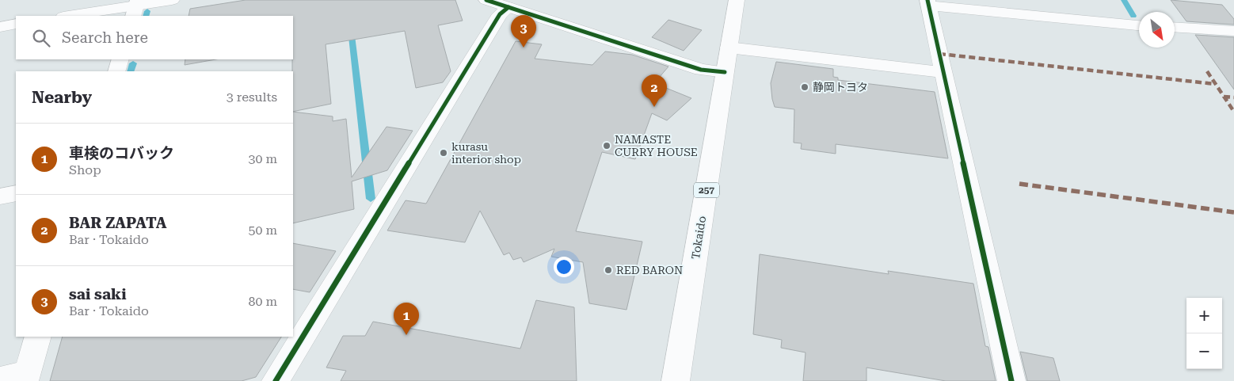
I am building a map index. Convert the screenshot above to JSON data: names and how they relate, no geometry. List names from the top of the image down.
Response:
{
  "streets": {
    "main road": ["257", "Tokaido"]
  },
  "places": [
    "静岡トヨタ",
    "NAMASTE CURRY HOUSE",
    "kurasu interior shop",
    "RED BARON"
  ],
  "north": "bottom right",
  "page": {
    "pins": ["3", "2", "1"],
    "search": "Search here",
    "heading": ["Nearby", "3 results"],
    "list": [
      {
        "mark": "1",
        "name": "車検のコバック",
        "note": "Shop",
        "value": "30 m"
      },
      {
        "mark": "2",
        "name": "BAR ZAPATA",
        "note": "Bar · Tokaido",
        "value": "50 m"
      },
      {
        "mark": "3",
        "name": "sai saki",
        "note": "Bar · Tokaido",
        "value": "80 m"
      }
    ],
    "map_buttons": ["+", "−"]
  }
}
